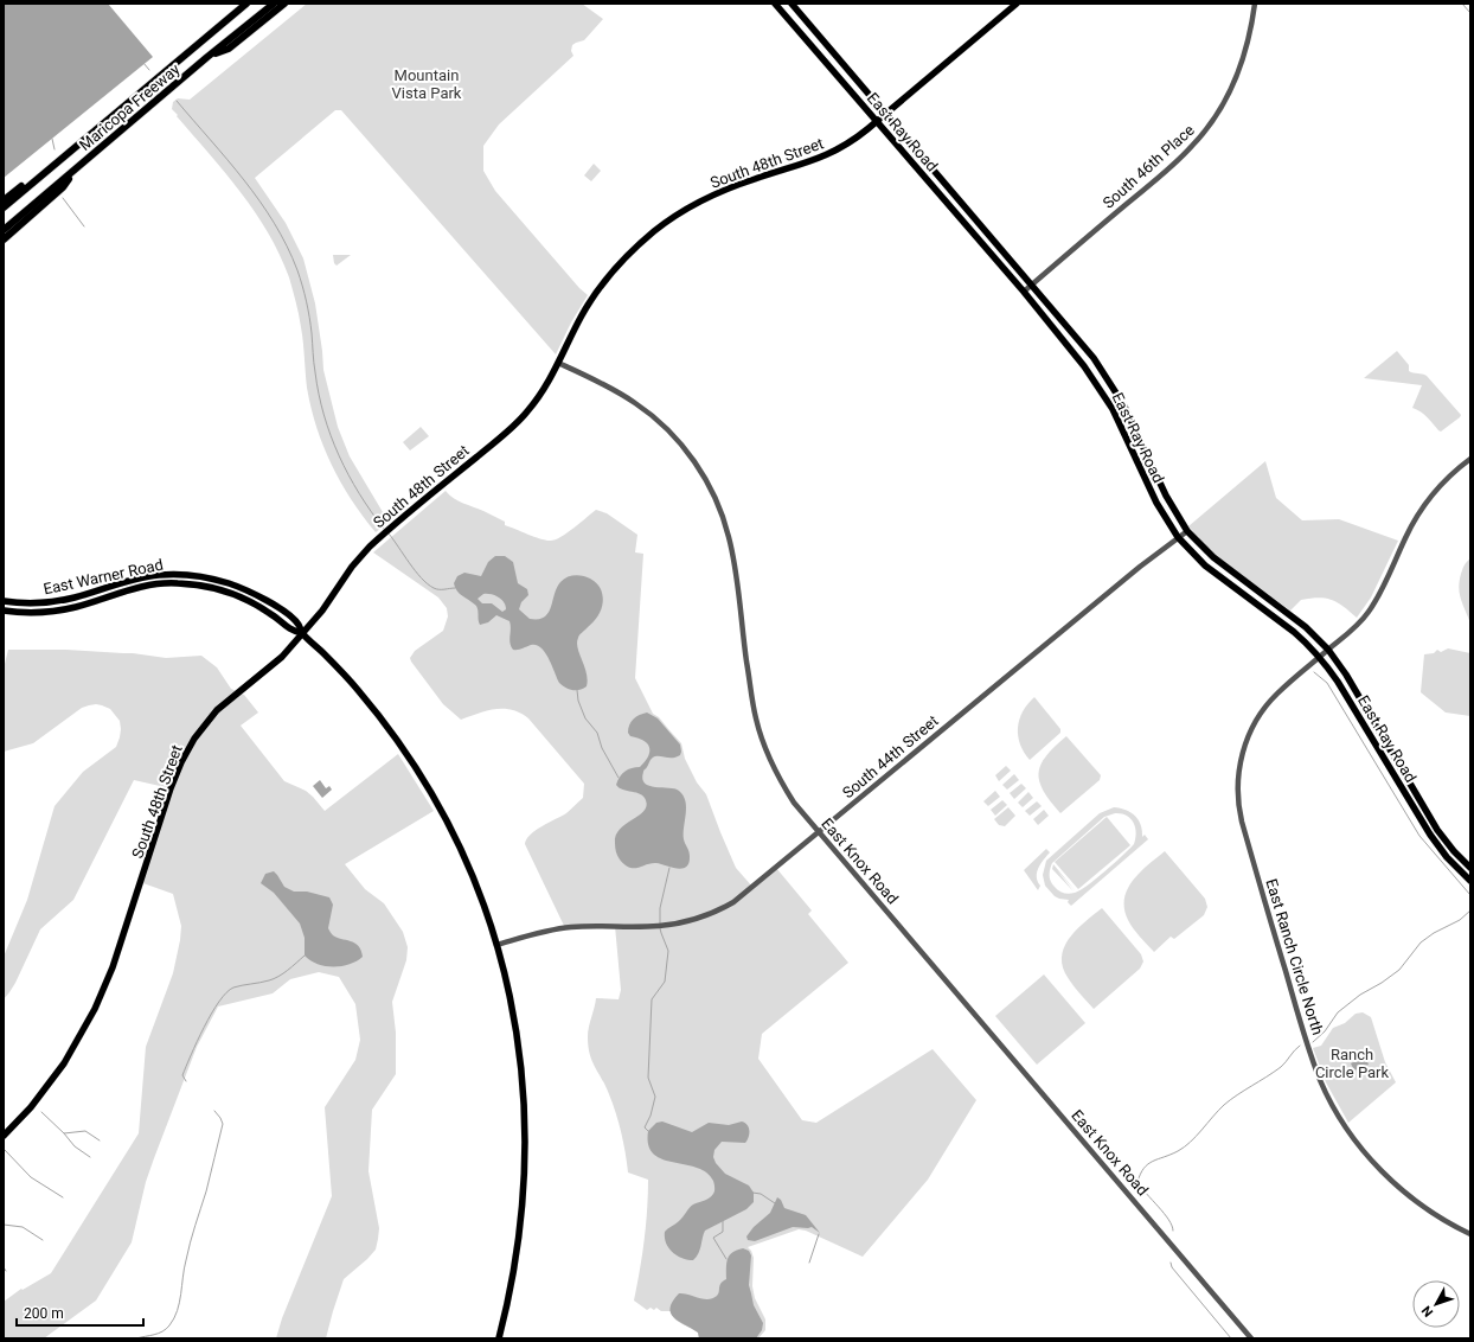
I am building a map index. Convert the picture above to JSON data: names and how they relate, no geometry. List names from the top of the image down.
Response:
{
  "streets": {
    "highway": ["Maricopa Freeway"],
    "main road": ["East Ray Road", "South 48th Street", "East Warner Road"],
    "street": [
      "South 46th Place",
      "South 44th Street",
      "East Knox Road",
      "East Ranch Circle North"
    ]
  },
  "crossings": [
    ["East Ray Road", "South 48th Street"],
    ["East Ray Road", "South 46th Place"],
    ["East Ray Road", "South 44th Street"],
    ["East Ray Road", "East Ranch Circle North"],
    ["South 48th Street", "East Warner Road"],
    ["South 48th Street", "East Knox Road"],
    ["East Warner Road", "South 44th Street"],
    ["South 44th Street", "East Knox Road"]
  ],
  "parks": ["Mountain Vista Park", "Ranch Circle Park"],
  "scale_bar": "200 m",
  "north": "bottom left"
}
